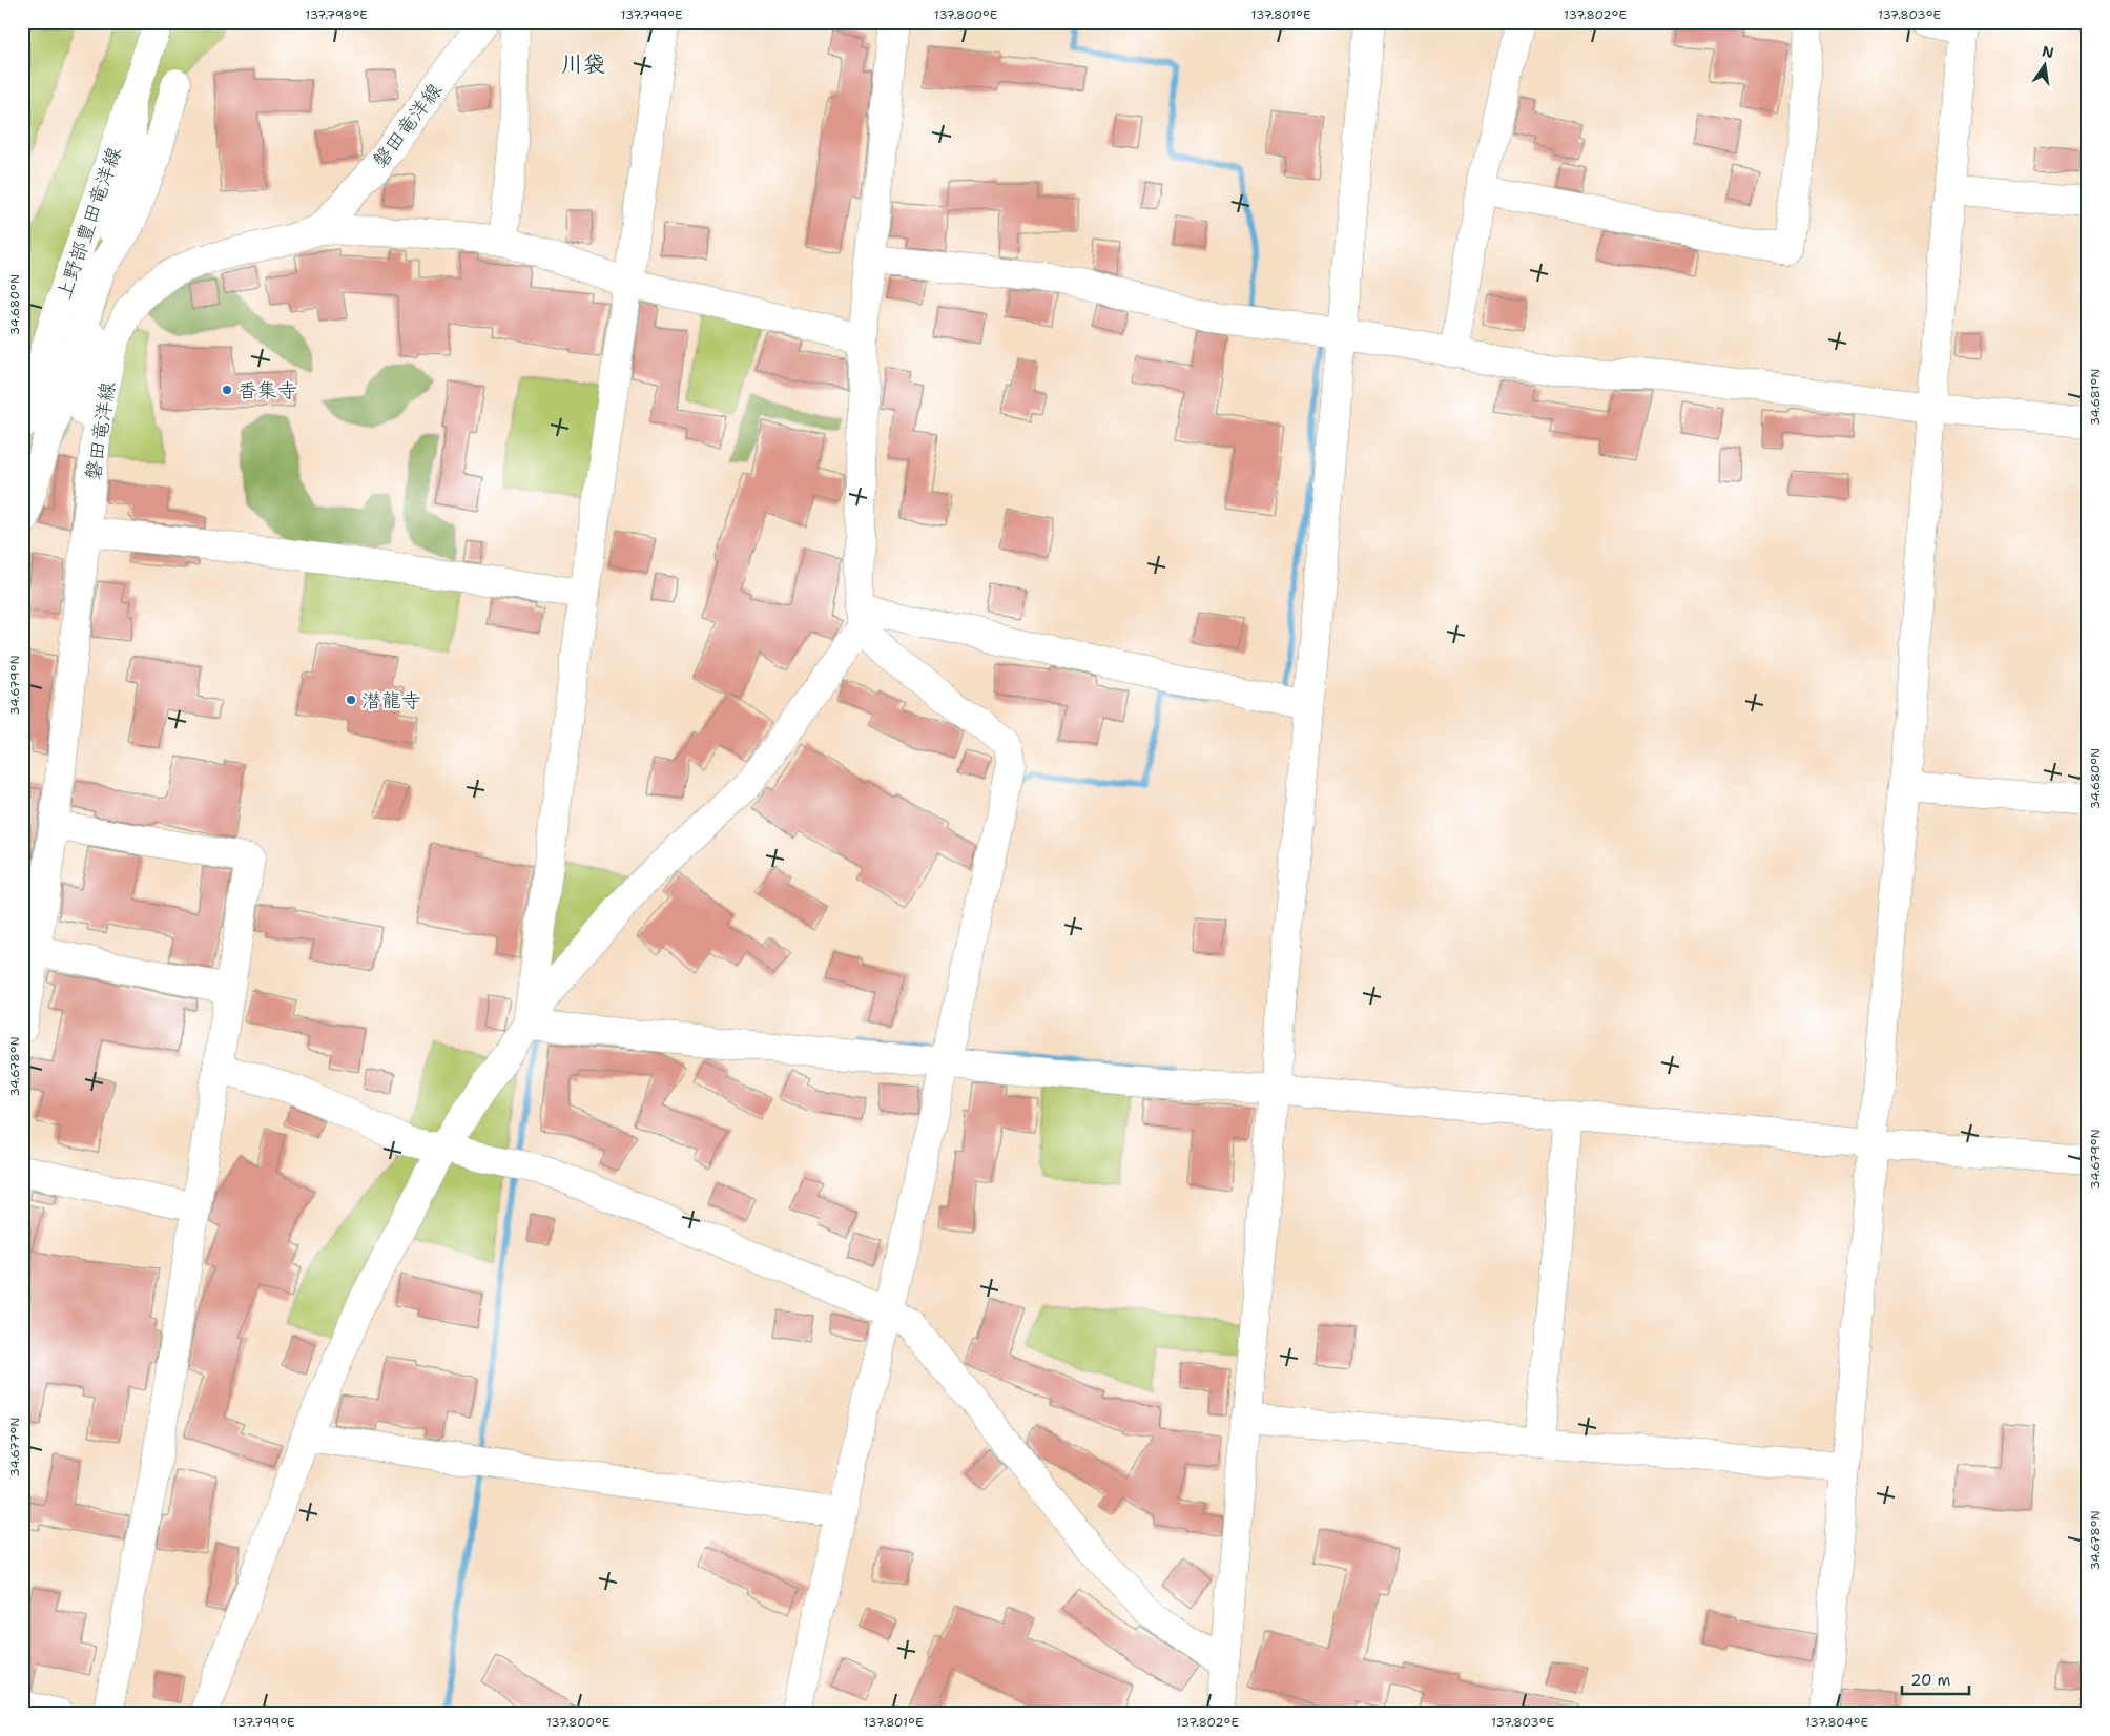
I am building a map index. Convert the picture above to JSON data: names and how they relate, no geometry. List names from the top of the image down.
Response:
{
  "streets": {
    "street": ["磐田竜洋線", "上野部豊田竜洋線"]
  },
  "districts": ["川袋"],
  "places": ["香集寺", "潜龍寺"],
  "scale_bar": "20 m",
  "north": "top",
  "coordinates": [
    "137.798°E",
    "137.799°E",
    "137.800°E",
    "137.801°E",
    "137.802°E",
    "137.803°E",
    "34.680°N",
    "34.681°N",
    "34.679°N",
    "34.678°N",
    "34.677°N",
    "137.804°E"
  ]
}
